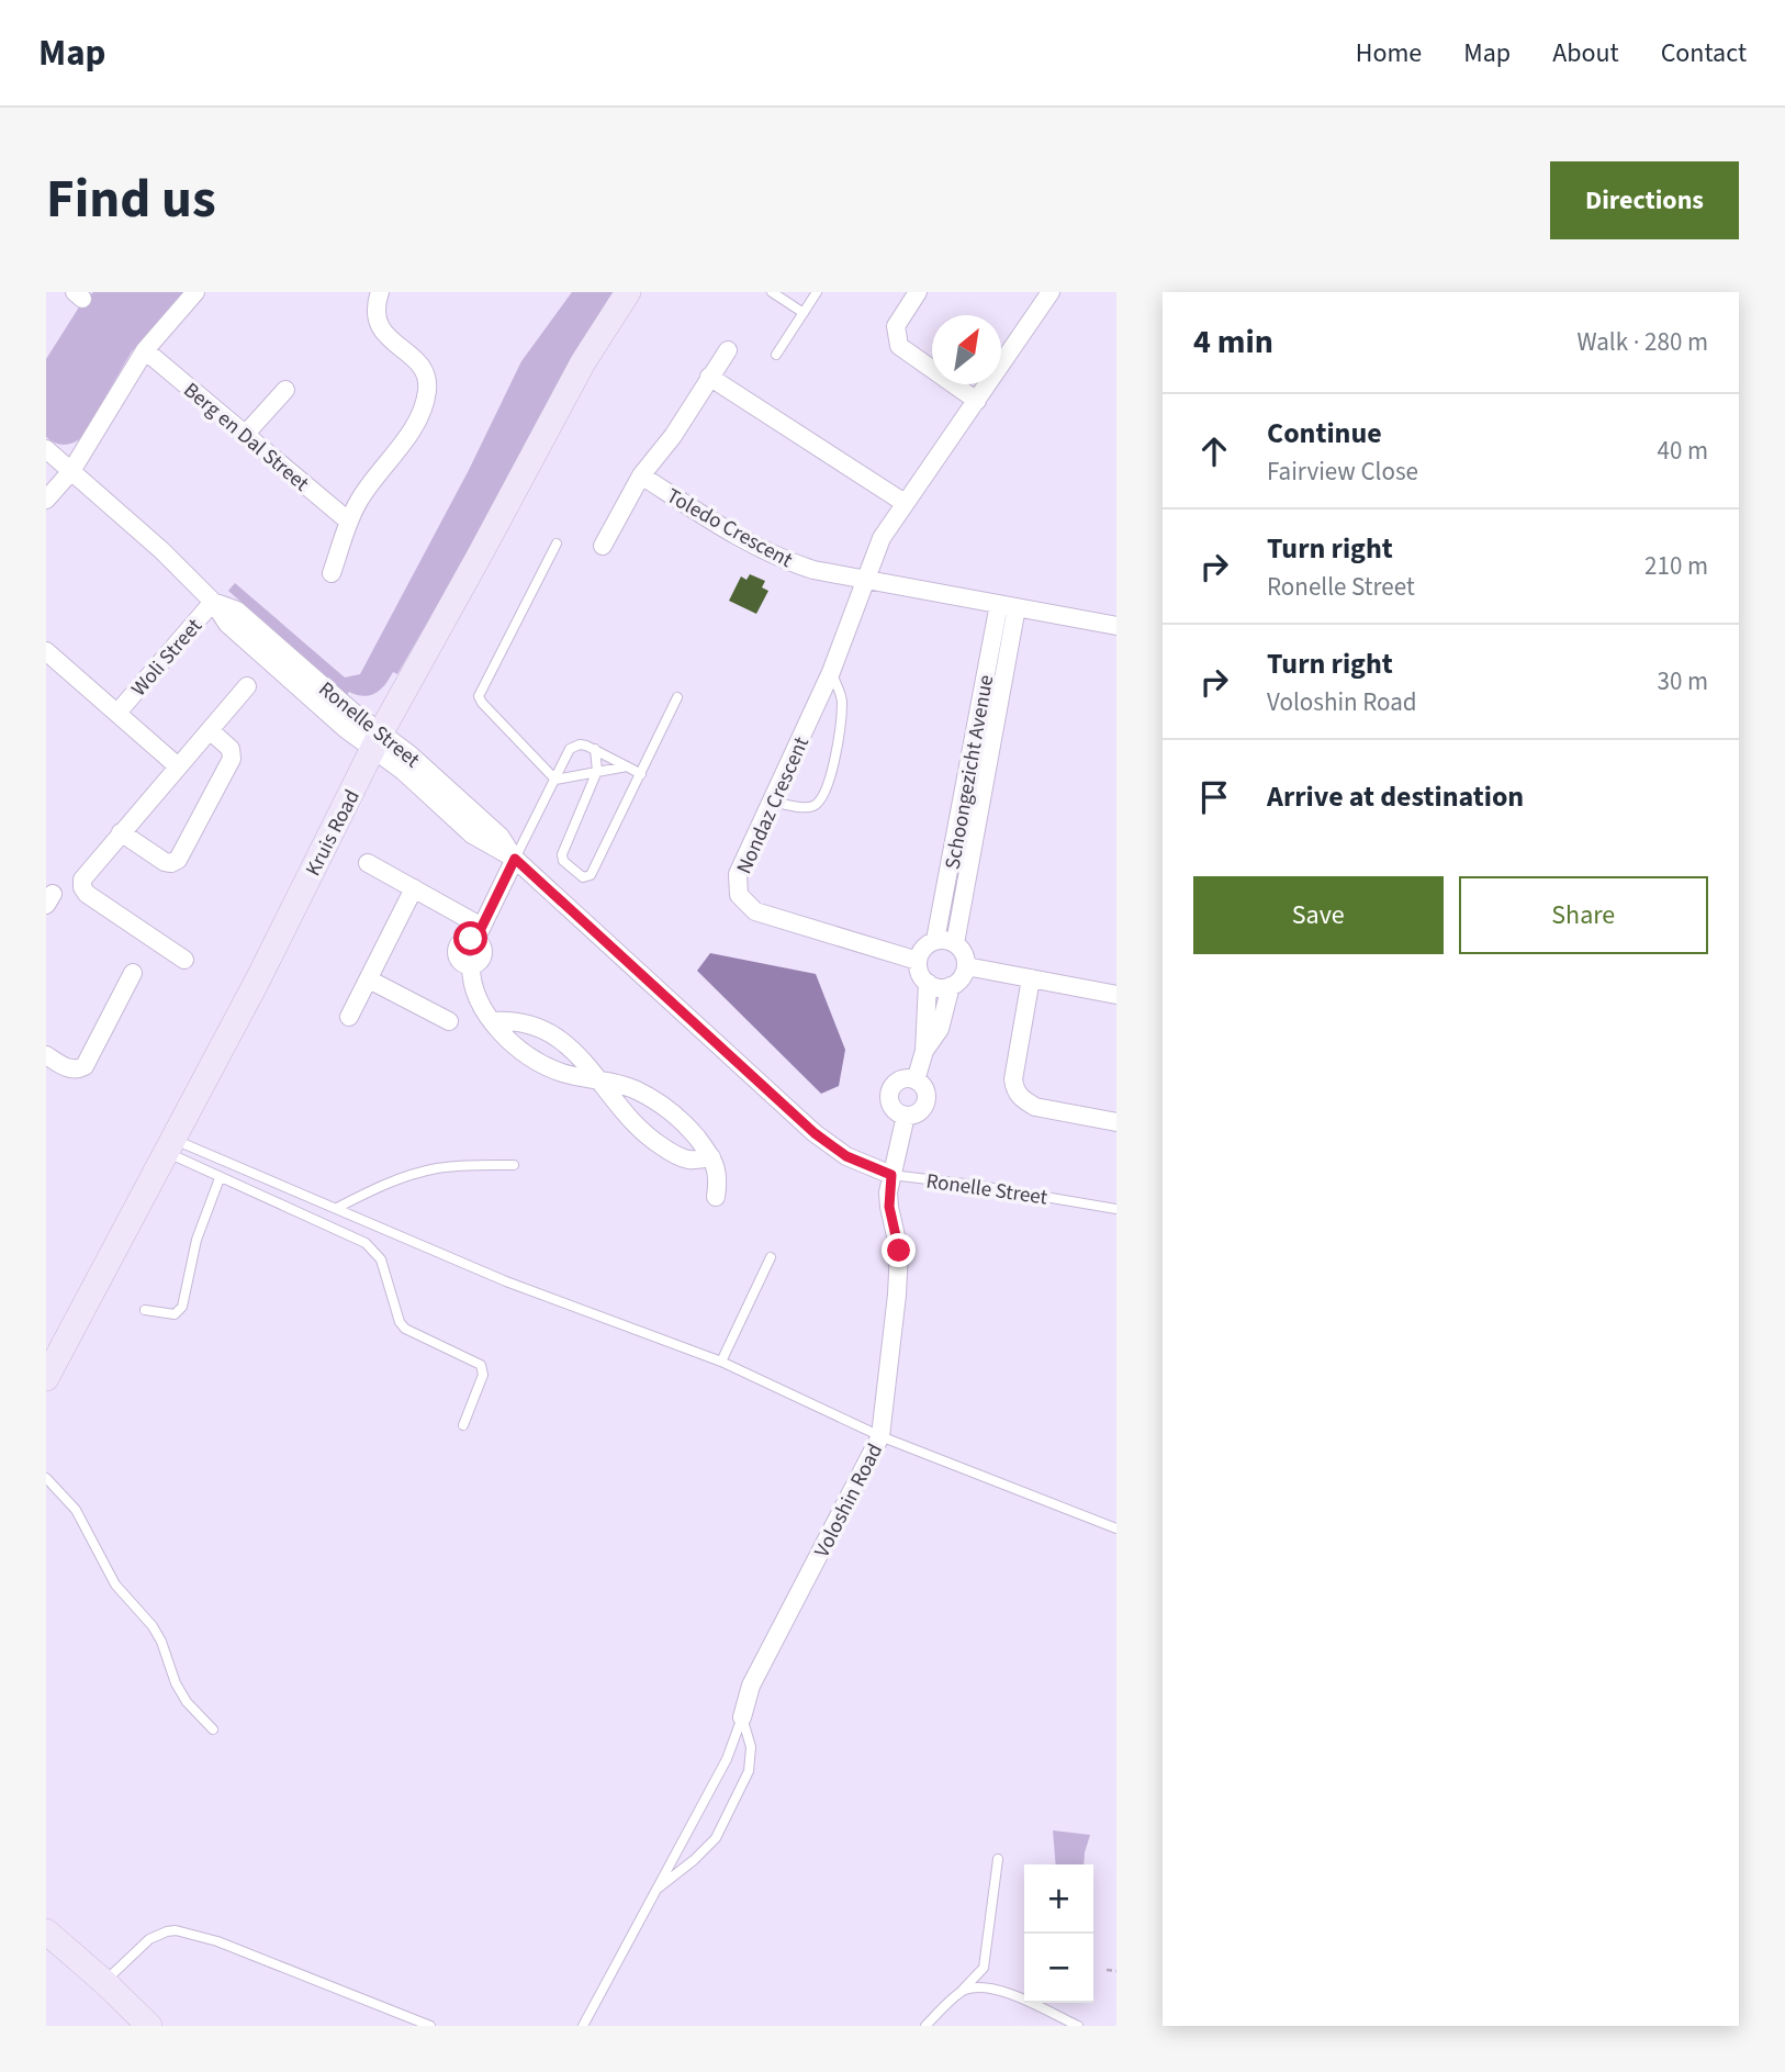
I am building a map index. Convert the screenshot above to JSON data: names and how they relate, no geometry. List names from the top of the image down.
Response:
{
  "streets": {
    "street": [
      "Berg en Dal Street",
      "Toledo Crescent",
      "Woli Street",
      "Ronelle Street",
      "Schoongezicht Avenue",
      "Nondaz Crescent",
      "Kruis Road",
      "Voloshin Road"
    ]
  },
  "crossings": [
    ["Toledo Crescent", "Nondaz Crescent"],
    ["Woli Street", "Ronelle Street"],
    ["Ronelle Street", "Kruis Road"],
    ["Ronelle Street", "Voloshin Road"],
    ["Schoongezicht Avenue", "Nondaz Crescent"]
  ],
  "north": "top right",
  "page": {
    "header": "Map",
    "nav": [
      "Home",
      "Map",
      "About",
      "Contact"
    ],
    "title": "Find us",
    "buttons": [
      "Directions",
      ["Save", "Share"]
    ],
    "heading": ["4 min", "Walk · 280 m"],
    "list": [
      ["Continue", "Fairview Close", "40 m"],
      ["Turn right", "Ronelle Street", "210 m"],
      ["Turn right", "Voloshin Road", "30 m"],
      "Arrive at destination"
    ],
    "map_buttons": ["+", "−"]
  }
}
